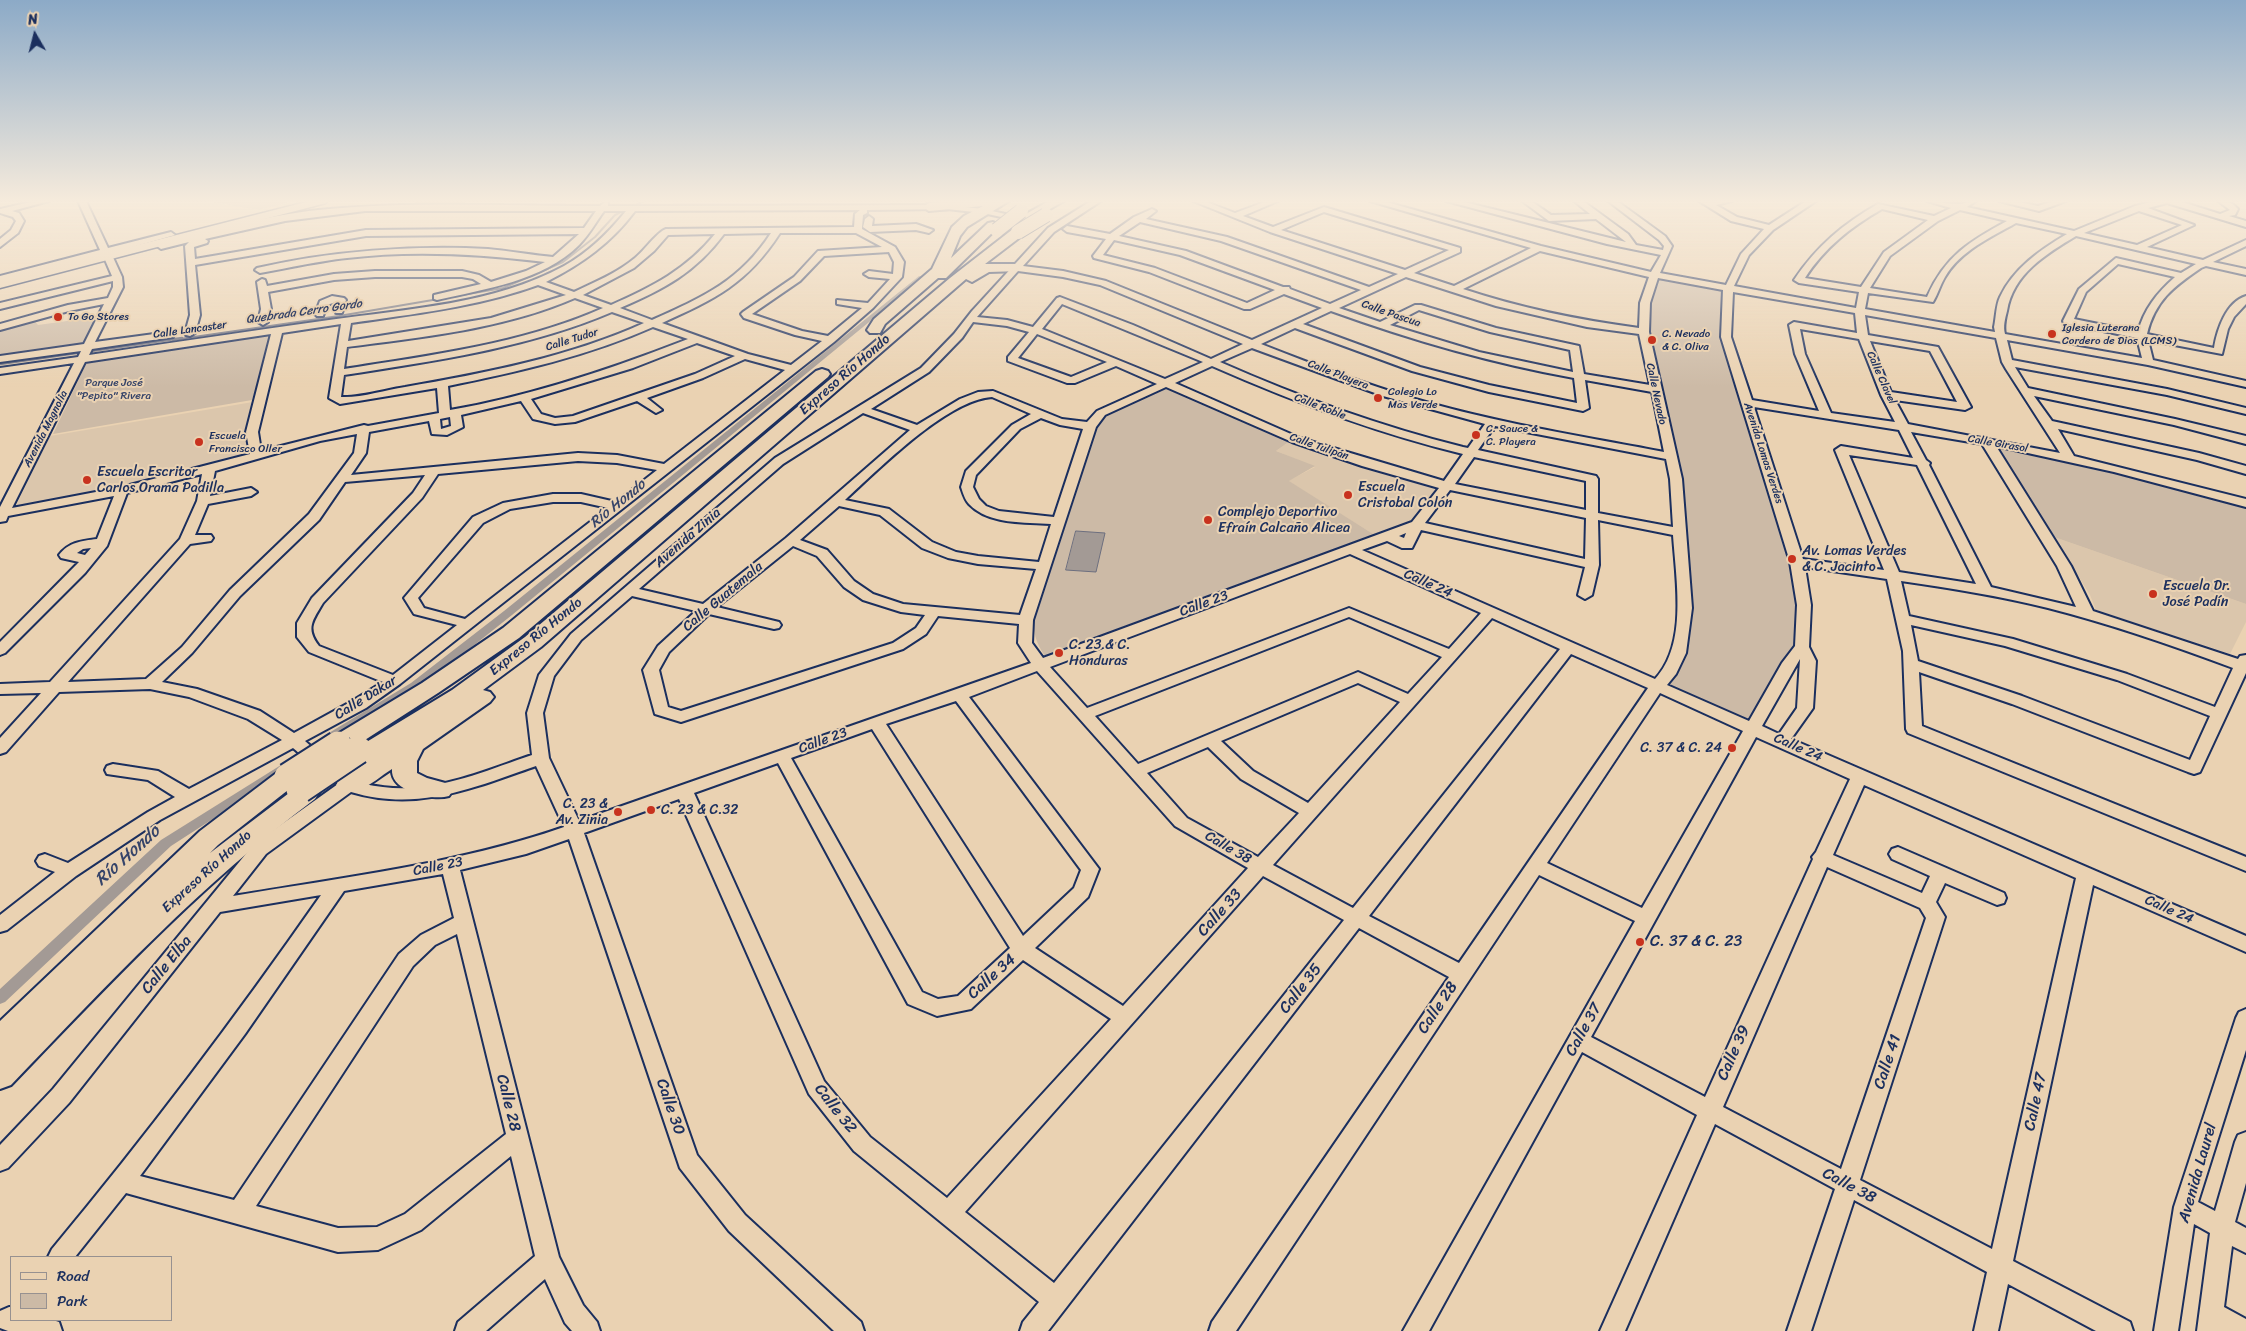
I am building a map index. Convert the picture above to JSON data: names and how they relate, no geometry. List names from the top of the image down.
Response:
{
  "streets": {
    "highway": ["Expreso Río Hondo"],
    "street": [
      "Calle Pascua",
      "Calle Lancaster",
      "Calle Tudor",
      "Calle Playera",
      "Calle Clavel",
      "Calle Nevado",
      "Calle Roble",
      "Avenida Magnolia",
      "Calle Girasol",
      "Calle Tulipán",
      "Avenida Lomas Verdes",
      "Avenida Zinia",
      "Calle 24",
      "Calle Guatemala",
      "Calle 23",
      "Calle Dakar",
      "Calle 38",
      "Calle 33",
      "Calle Elba",
      "Calle 34",
      "Calle 35",
      "Calle 28",
      "Calle 37",
      "Calle 39",
      "Calle 41",
      "Calle 47",
      "Calle 30",
      "Calle 32",
      "Avenida Laurel"
    ]
  },
  "crossings": [
    ["Calle Pascua", "Calle Nevado"],
    ["Calle Lancaster", "Avenida Magnolia"],
    ["Calle Playera", "Calle Nevado"],
    ["Calle Playera", "Avenida Zinia"],
    ["Calle Clavel", "Calle Girasol"],
    ["Calle Nevado", "Calle Tulipán"],
    ["Calle Nevado", "Calle 28"],
    ["Calle Roble", "Calle Tulipán"],
    ["Calle Girasol", "Avenida Lomas Verdes"],
    ["Calle Tulipán", "Avenida Zinia"],
    ["Calle Tulipán", "Calle 28"],
    ["Avenida Lomas Verdes", "Calle 24"],
    ["Avenida Zinia", "Calle 23"],
    ["Avenida Zinia", "Calle 30"],
    ["Calle 24", "Calle 23"],
    ["Calle 24", "Calle 33"],
    ["Calle 24", "Calle 35"],
    ["Calle 24", "Calle 28"],
    ["Calle 24", "Calle 37"],
    ["Calle 24", "Calle 39"],
    ["Calle 24", "Calle 47"],
    ["Calle Guatemala", "Calle 38"],
    ["Calle 23", "Calle 38"],
    ["Calle 23", "Calle Elba"],
    ["Calle 23", "Calle 34"],
    ["Calle 23", "Calle 28"],
    ["Calle 23", "Calle 30"],
    ["Calle 23", "Calle 32"],
    ["Calle 38", "Calle 33"],
    ["Calle 38", "Calle 35"],
    ["Calle 38", "Calle 28"],
    ["Calle 38", "Calle 37"],
    ["Calle 38", "Calle 39"],
    ["Calle 38", "Calle 41"],
    ["Calle 38", "Calle 47"],
    ["Calle 33", "Calle 32"],
    ["Calle 35", "Calle 32"]
  ],
  "water": ["Quebrada Cerro Gordo", "Río Hondo"],
  "parks": ["Parque José \"Pepito\" Rivera"],
  "places": [
    "To Go Stores",
    "Iglesia Luterana Cordero de Dios (LCMS)",
    "C. Nevado & C. Oliva",
    "Colegio Lo Mas Verde",
    "C. Sauce & C. Playera",
    "Escuela Francisco Oller",
    "Escuela Escritor Carlos Orama Padilla",
    "Escuela Cristobal Colón",
    "Complejo Deportivo Efraín Calcaño Alicea",
    "Av. Lomas Verdes & C. Jacinto",
    "Escuela Dr. José Padín",
    "C. 23 & C. Honduras",
    "C. 37 & C. 24",
    "C. 23 & C.32",
    "C. 23 & Av. Zinia",
    "C. 37 & C. 23"
  ],
  "legend": ["Road", "Park"],
  "north": "top"
}
